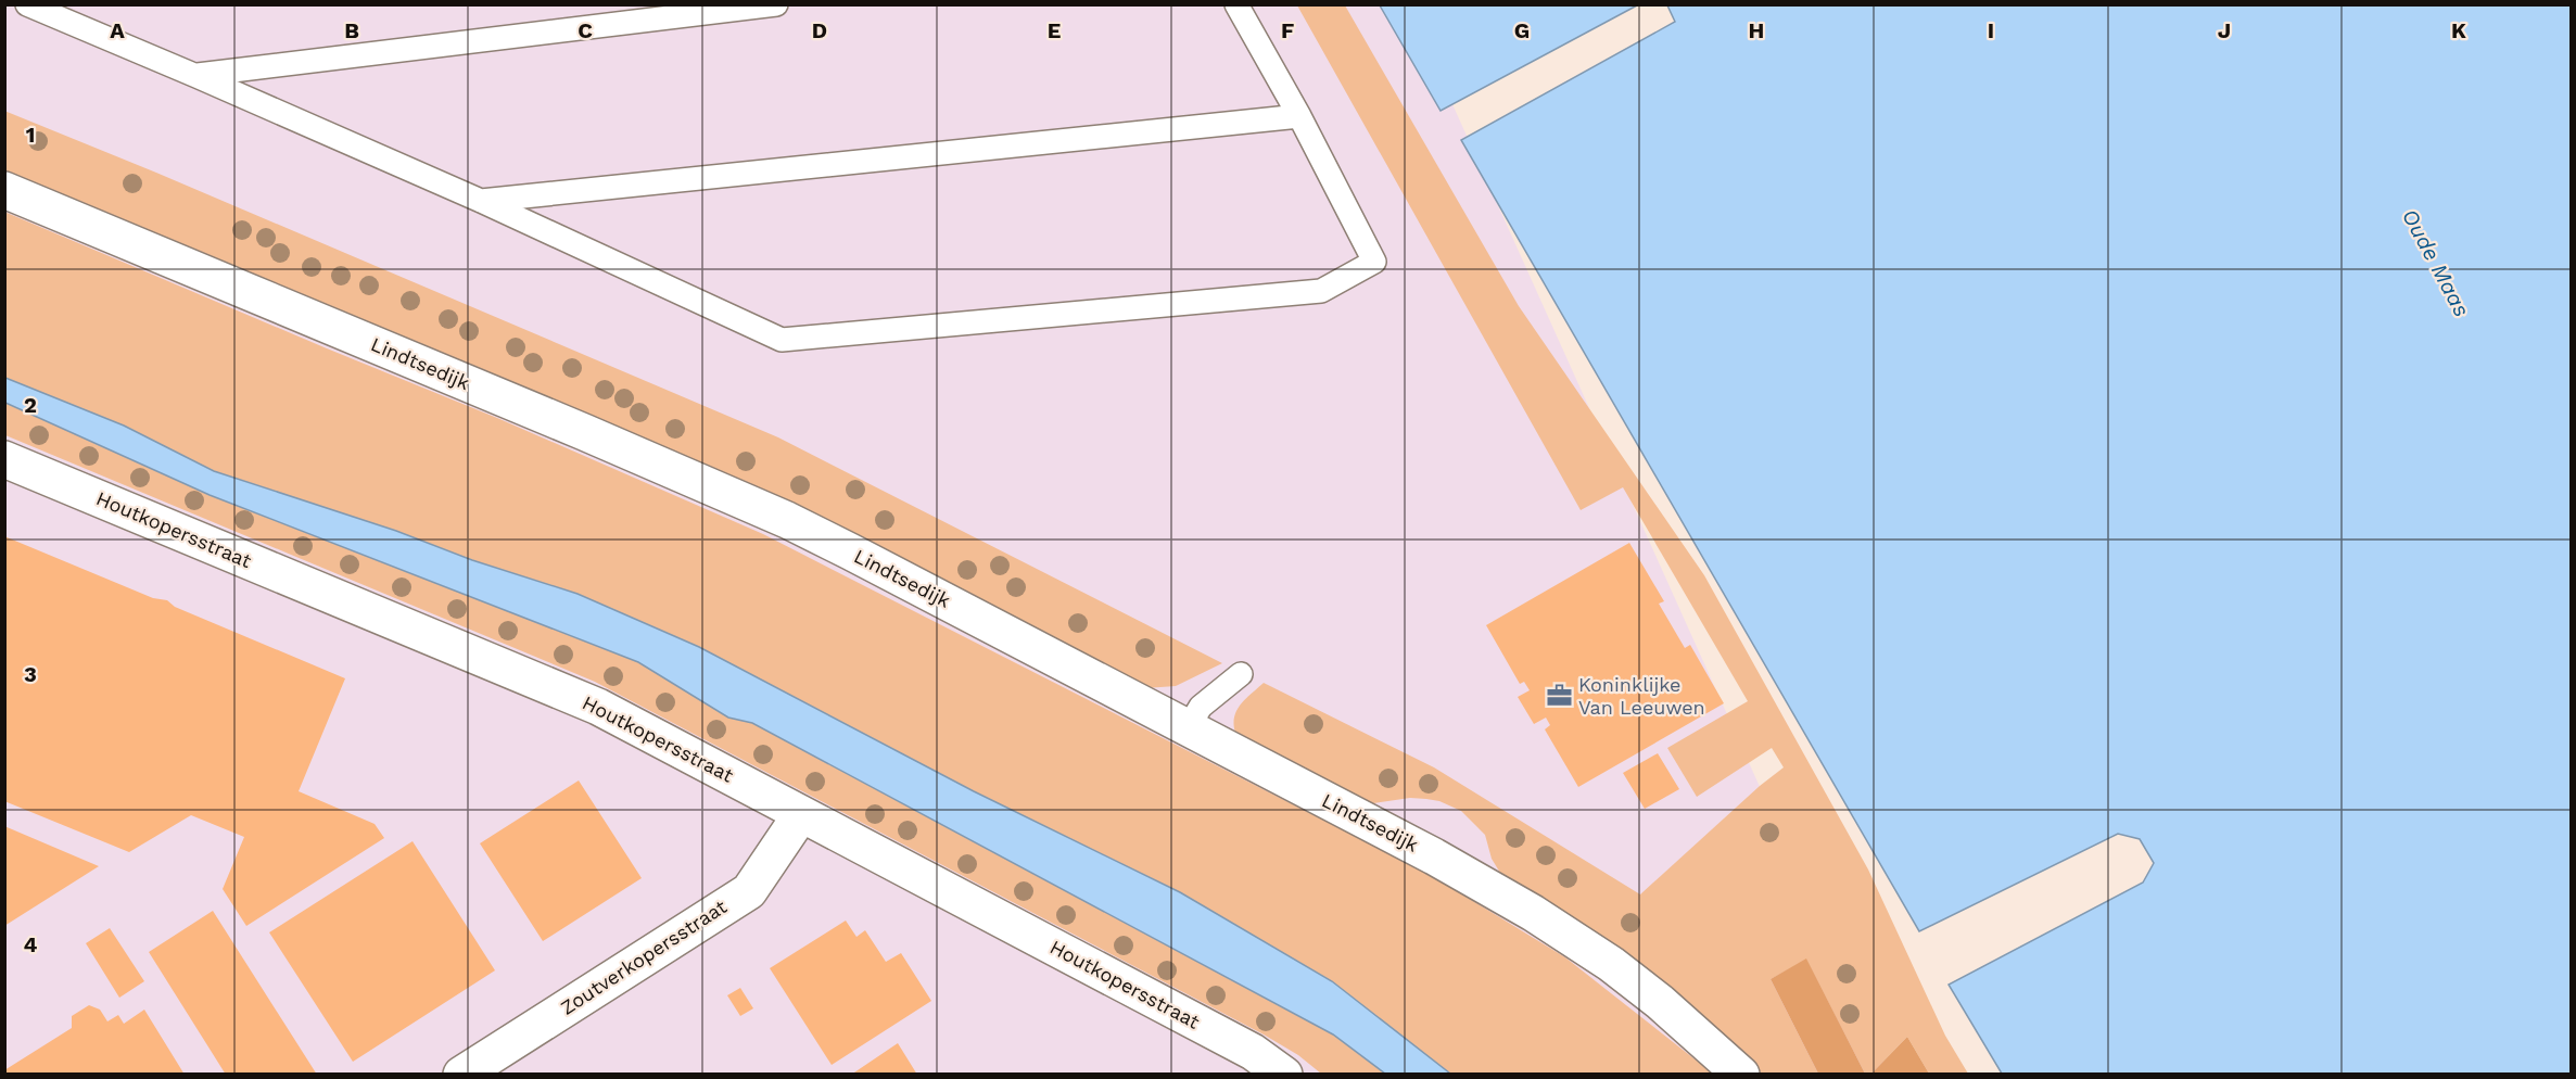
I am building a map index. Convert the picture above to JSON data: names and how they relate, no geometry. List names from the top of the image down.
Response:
{
  "streets": {
    "street": ["Lindtsedijk", "Houtkopersstraat", "Zoutverkopersstraat"]
  },
  "crossings": [
    ["Houtkopersstraat", "Zoutverkopersstraat"]
  ],
  "water": ["Oude Maas"],
  "places": {
    "office": ["Koninklijke Van Leeuwen"]
  },
  "grid": {
    "columns": [
      "A",
      "B",
      "C",
      "D",
      "E",
      "F",
      "G",
      "H",
      "I",
      "J",
      "K"
    ],
    "rows": [
      "1",
      "2",
      "3",
      "4"
    ]
  }
}
